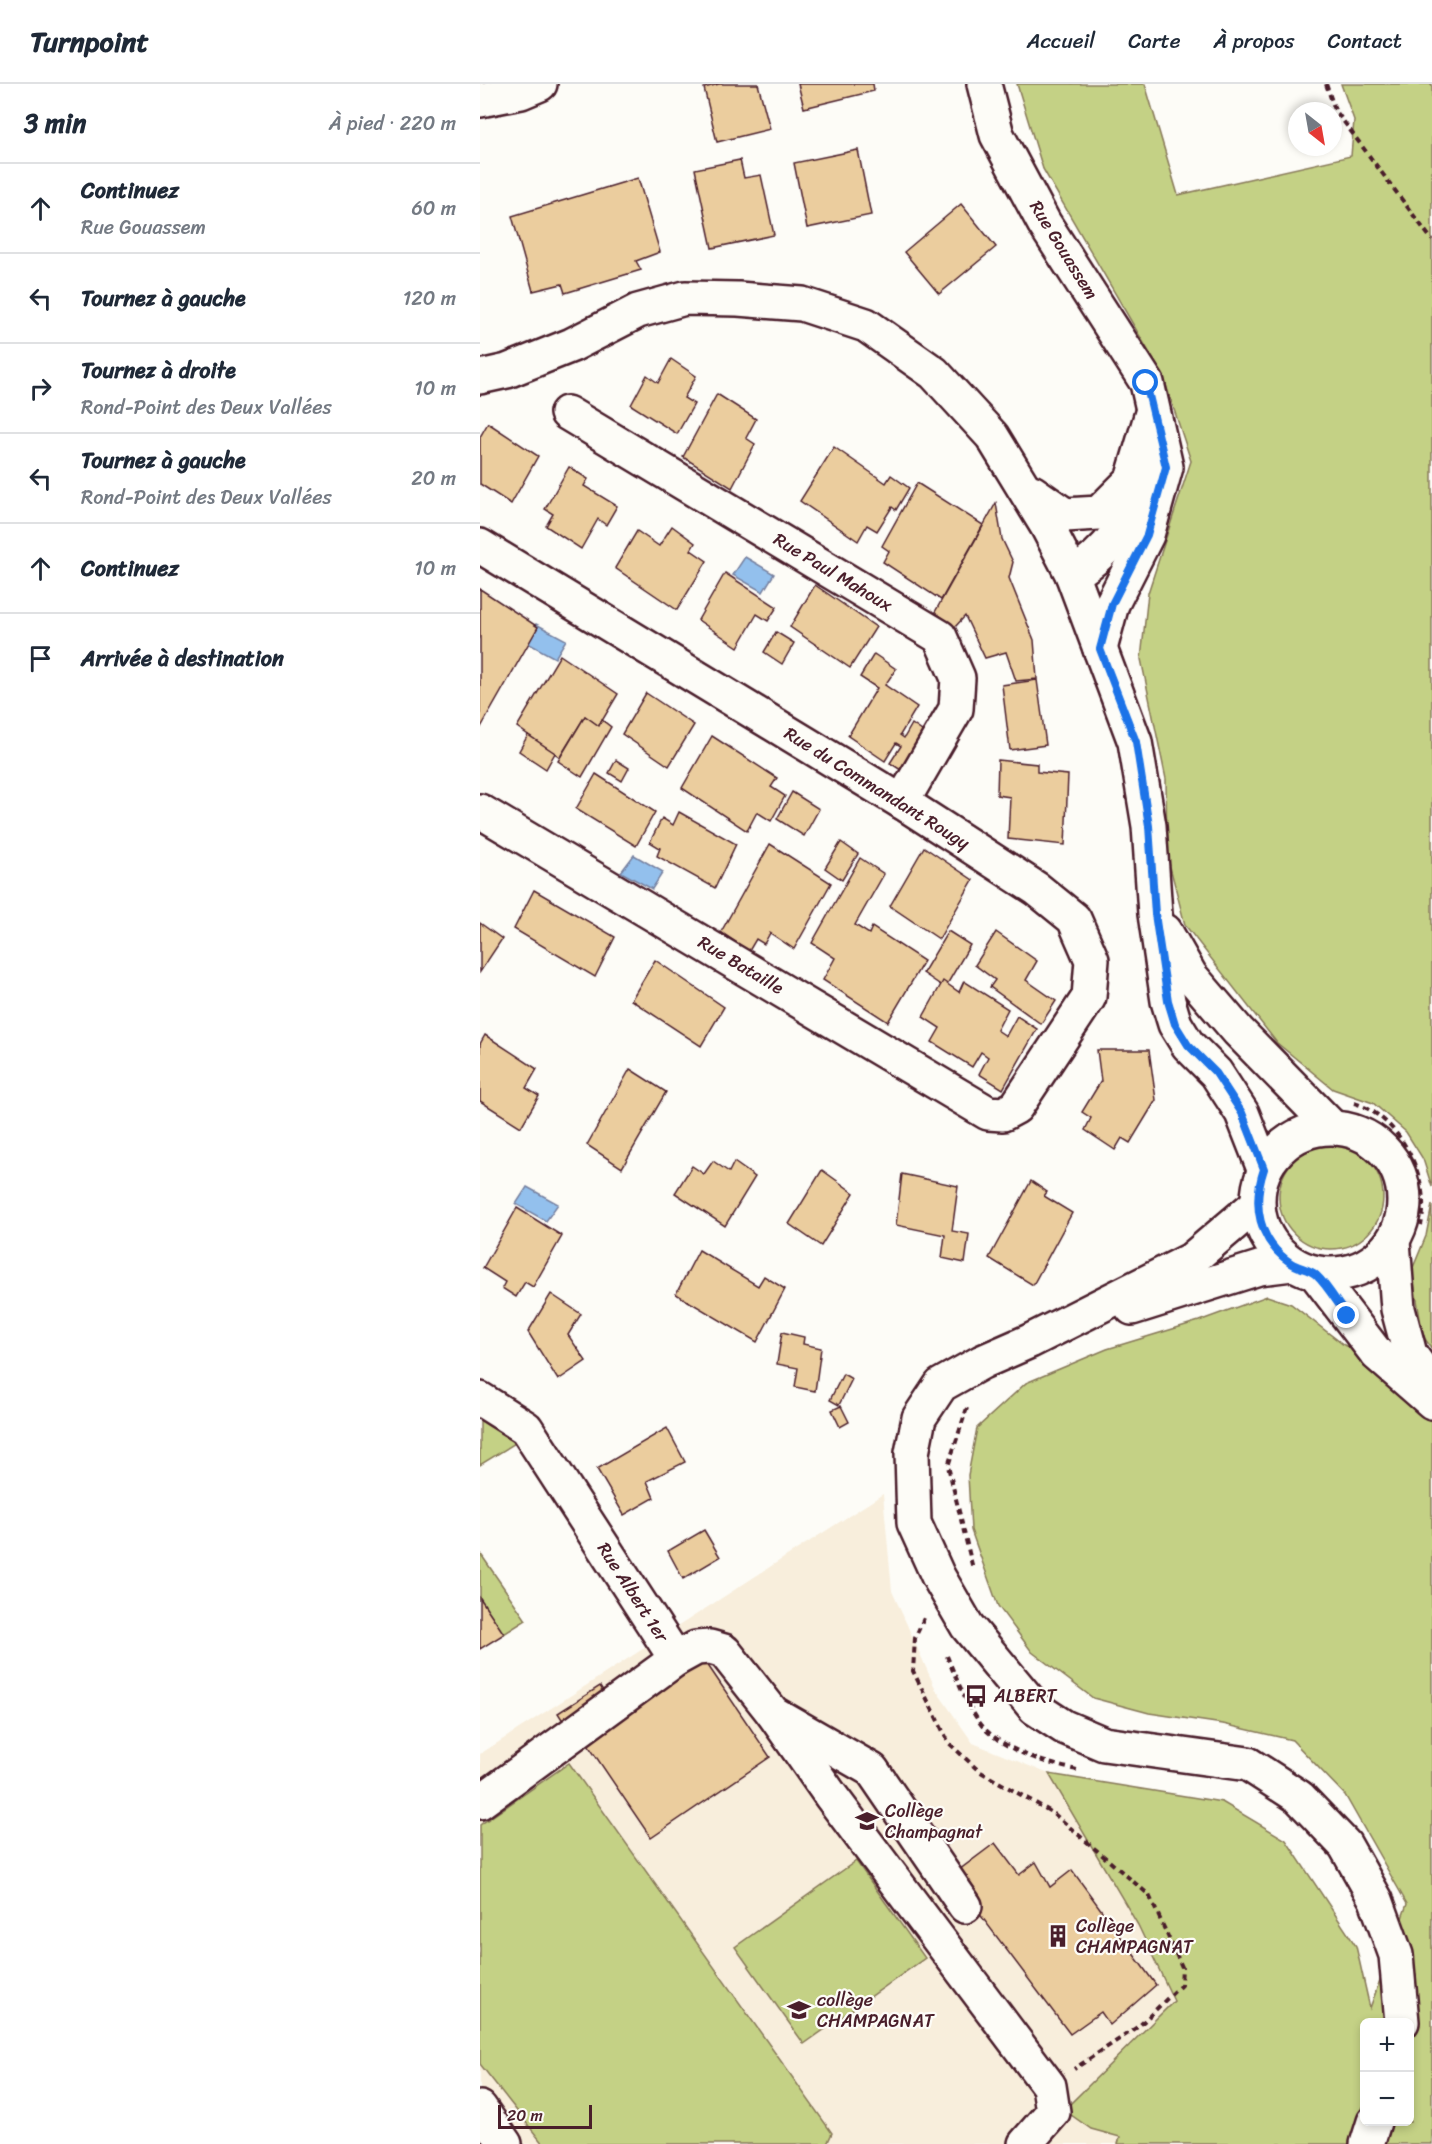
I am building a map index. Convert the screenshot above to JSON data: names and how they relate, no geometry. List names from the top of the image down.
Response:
{
  "streets": {
    "street": [
      "Rue Gouassem",
      "Rue Paul Mahoux",
      "Rue du Commandant Rougy",
      "Rue Bataille",
      "Rue Albert 1er"
    ]
  },
  "crossings": [
    ["Rue Paul Mahoux", "Rue du Commandant Rougy"],
    ["Rue du Commandant Rougy", "Rue Bataille"]
  ],
  "places": {
    "bus stop": ["ALBERT"],
    "school or university": ["Collège Champagnat", "collège CHAMPAGNAT"],
    "building": ["Collège CHAMPAGNAT"]
  },
  "scale_bar": "20 m",
  "north": "bottom right",
  "page": {
    "header": "Turnpoint",
    "nav": [
      "Accueil",
      "Carte",
      "À propos",
      "Contact"
    ],
    "heading": ["3 min", "À pied · 220 m"],
    "list": [
      ["Continuez", "Rue Gouassem", "60 m"],
      ["Tournez à gauche", "120 m"],
      ["Tournez à droite", "Rond-Point des Deux Vallées", "10 m"],
      ["Tournez à gauche", "Rond-Point des Deux Vallées", "20 m"],
      ["Continuez", "10 m"],
      "Arrivée à destination"
    ],
    "map_buttons": ["+", "−"],
    "scale": "20 m"
  }
}
